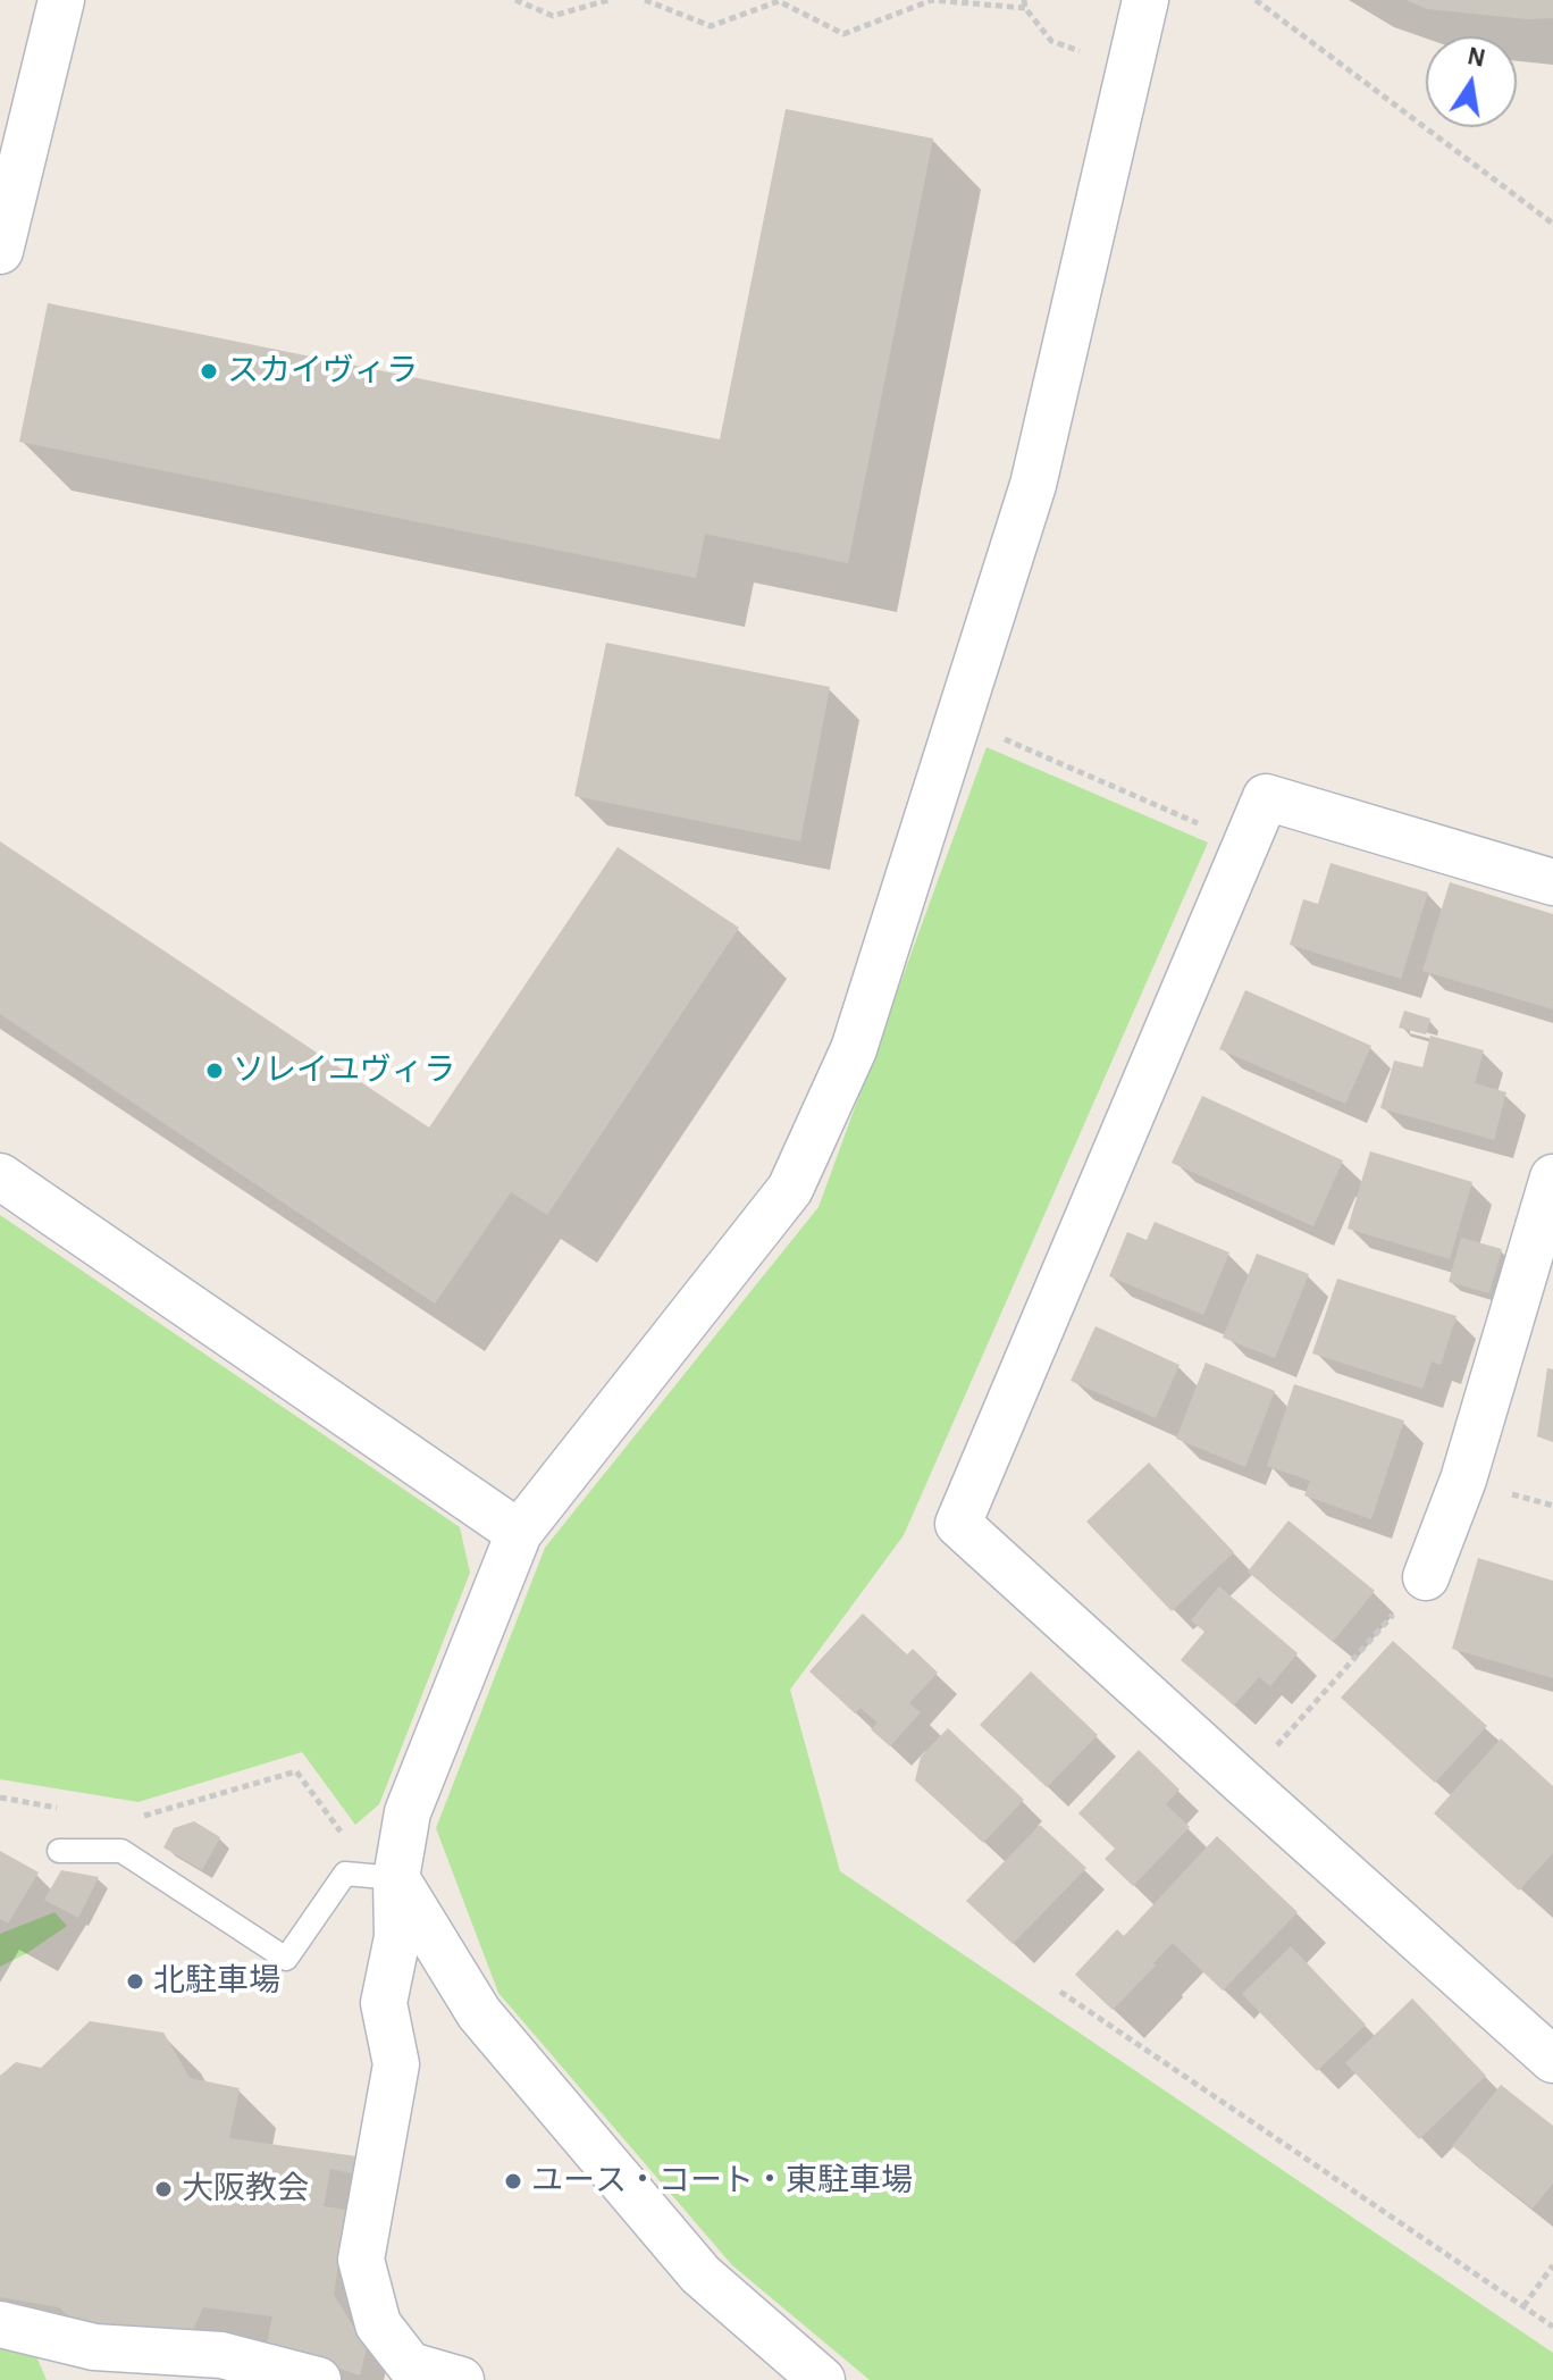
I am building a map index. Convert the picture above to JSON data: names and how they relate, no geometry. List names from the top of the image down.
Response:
{
  "places": [
    "スカイヴィラ",
    "ソレイユヴィラ",
    "北駐車場",
    "ユース・コート・東駐車場",
    "大阪教会"
  ],
  "north": "top"
}
